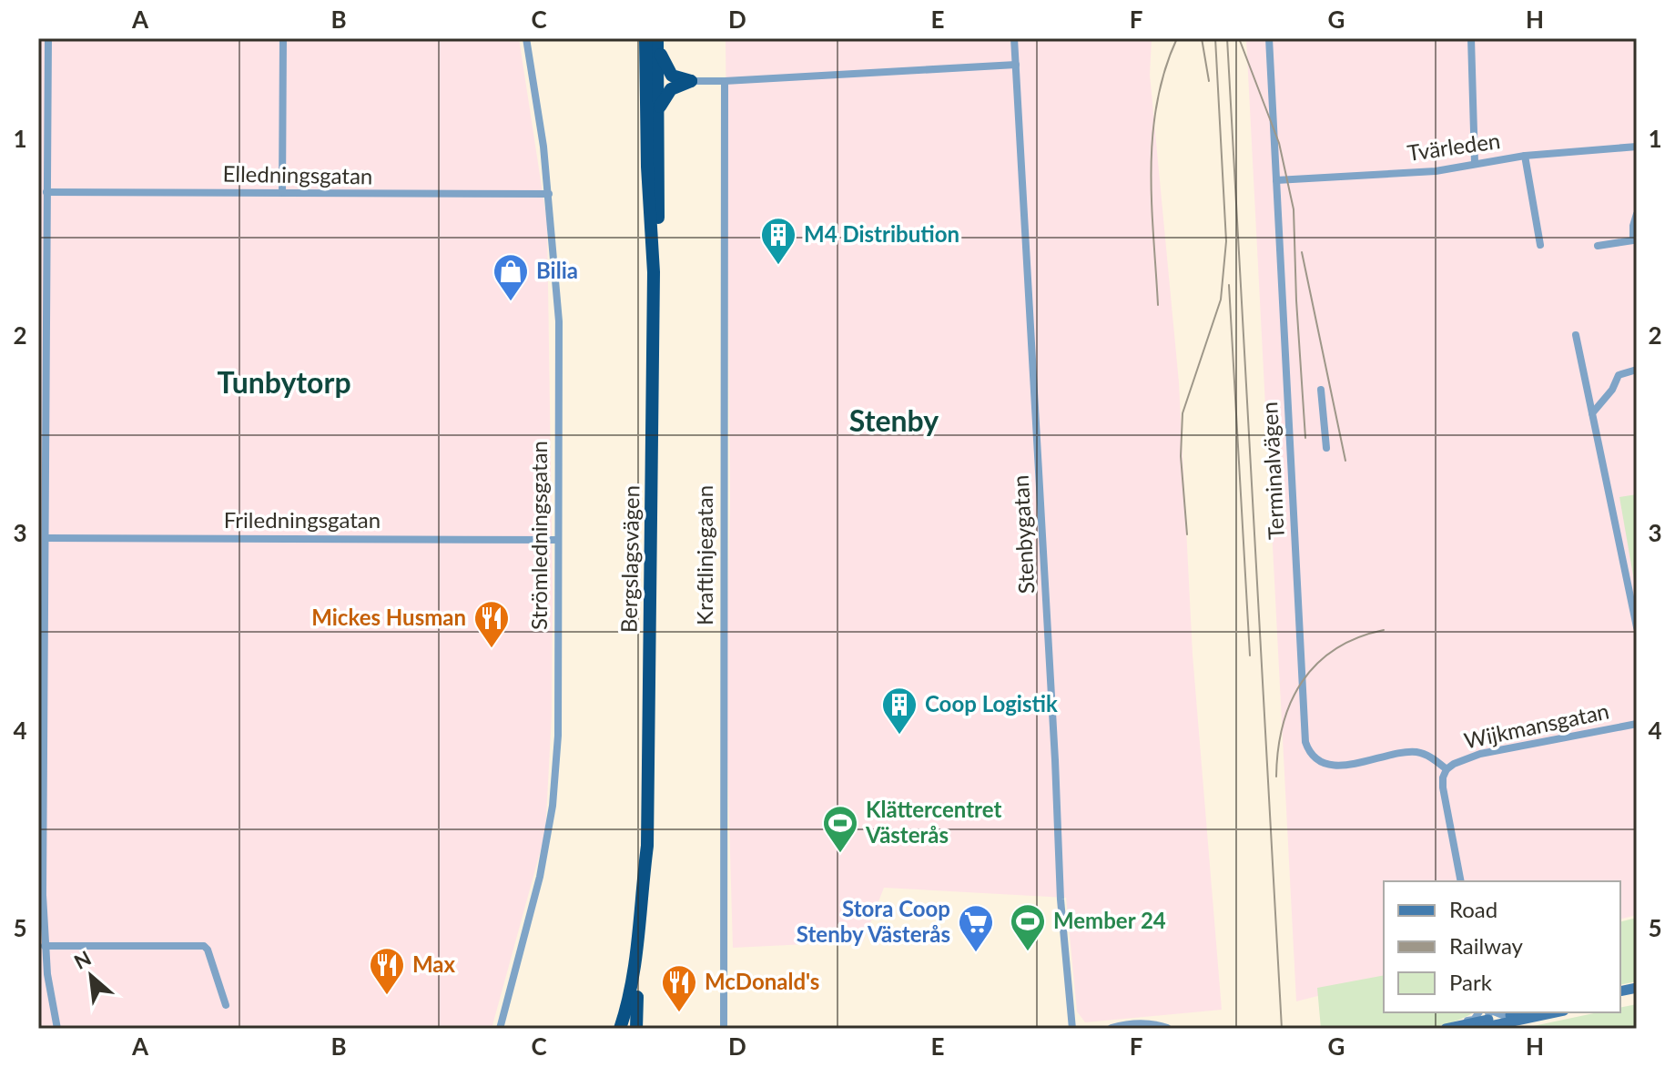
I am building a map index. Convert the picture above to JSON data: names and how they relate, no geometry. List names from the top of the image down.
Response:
{
  "streets": {
    "highway": ["Bergslagsvägen"],
    "street": [
      "Tvärleden",
      "Elledningsgatan",
      "Terminalvägen",
      "Friledningsgatan",
      "Stenbygatan",
      "Strömledningsgatan",
      "Kraftlinjegatan",
      "Wijkmansgatan"
    ]
  },
  "crossings": [
    ["Tvärleden", "Terminalvägen"],
    ["Elledningsgatan", "Strömledningsgatan"],
    ["Terminalvägen", "Wijkmansgatan"],
    ["Friledningsgatan", "Strömledningsgatan"]
  ],
  "districts": ["Tunbytorp", "Stenby"],
  "places": {
    "building": ["M4 Distribution", "Coop Logistik"],
    "shop": ["Bilia"],
    "restaurant": ["Mickes Husman", "Max", "McDonald's"],
    "sports": ["Klättercentret Västerås", "Member 24"],
    "supermarket": ["Stora Coop Stenby Västerås"]
  },
  "legend": ["Road", "Railway", "Park"],
  "north": "top left",
  "grid": {
    "columns": [
      "A",
      "B",
      "C",
      "D",
      "E",
      "F",
      "G",
      "H"
    ],
    "rows": [
      "1",
      "2",
      "3",
      "4",
      "5"
    ]
  }
}
